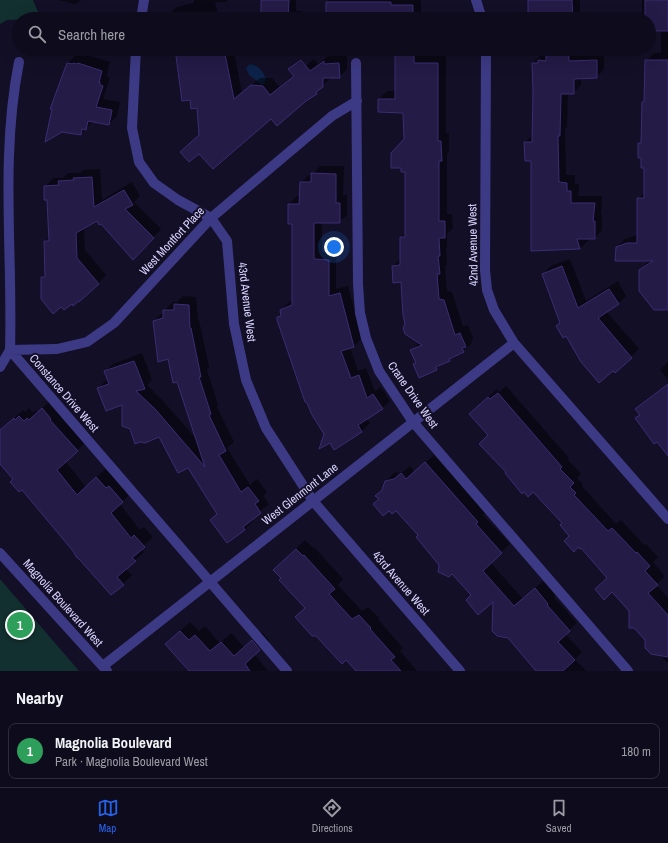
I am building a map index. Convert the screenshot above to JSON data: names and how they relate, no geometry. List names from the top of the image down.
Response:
{
  "streets": {
    "street": [
      "West Montfort Place",
      "42nd Avenue West",
      "43rd Avenue West",
      "Constance Drive West",
      "Crane Drive West",
      "West Glenmont Lane",
      "Magnolia Boulevard West"
    ]
  },
  "crossings": [
    ["West Montfort Place", "43rd Avenue West"],
    ["West Montfort Place", "Constance Drive West"],
    ["West Montfort Place", "Crane Drive West"],
    ["42nd Avenue West", "West Glenmont Lane"],
    ["43rd Avenue West", "West Glenmont Lane"],
    ["Constance Drive West", "West Glenmont Lane"],
    ["Crane Drive West", "West Glenmont Lane"],
    ["West Glenmont Lane", "Magnolia Boulevard West"]
  ],
  "page": {
    "search": "Search here",
    "pins": "1",
    "heading": "Nearby",
    "list": [
      {
        "mark": "1",
        "name": "Magnolia Boulevard",
        "note": "Park · Magnolia Boulevard West",
        "value": "180 m"
      }
    ],
    "nav": ["Map", "Directions", "Saved"]
  }
}
